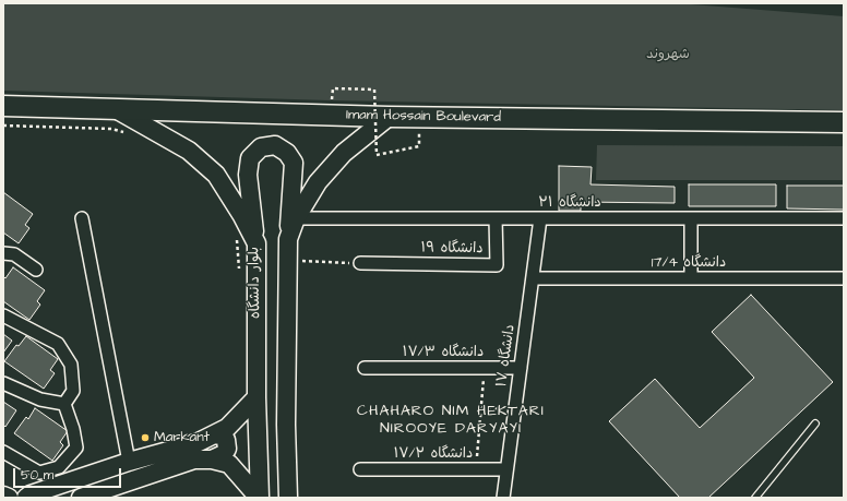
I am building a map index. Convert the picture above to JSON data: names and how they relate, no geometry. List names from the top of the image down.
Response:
{
  "streets": {
    "main road": ["Imam Hossain Boulevard", "بلوار دانشگاه"],
    "street": [
      "دانشگاه ۲۱",
      "دانشگاه ۱۹",
      "دانشگاه 17/4",
      "دانشگاه ۱۷/۳",
      "دانشگاه ۱۷",
      "دانشگاه ۱۷/۲"
    ]
  },
  "crossings": [
    ["Imam Hossain Boulevard", "بلوار دانشگاه"],
    ["دانشگاه ۲۱", "دانشگاه ۱۹"],
    ["دانشگاه ۲۱", "دانشگاه ۱۷"],
    ["دانشگاه 17/4", "دانشگاه ۱۷"],
    ["دانشگاه ۱۷/۳", "دانشگاه ۱۷"],
    ["دانشگاه ۱۷", "دانشگاه ۱۷/۲"]
  ],
  "districts": ["CHAHARO NIM HEKTARI NIROOYE DARYAYI"],
  "parks": ["شهروند"],
  "places": ["Markant"],
  "scale_bar": "50 m"
}
